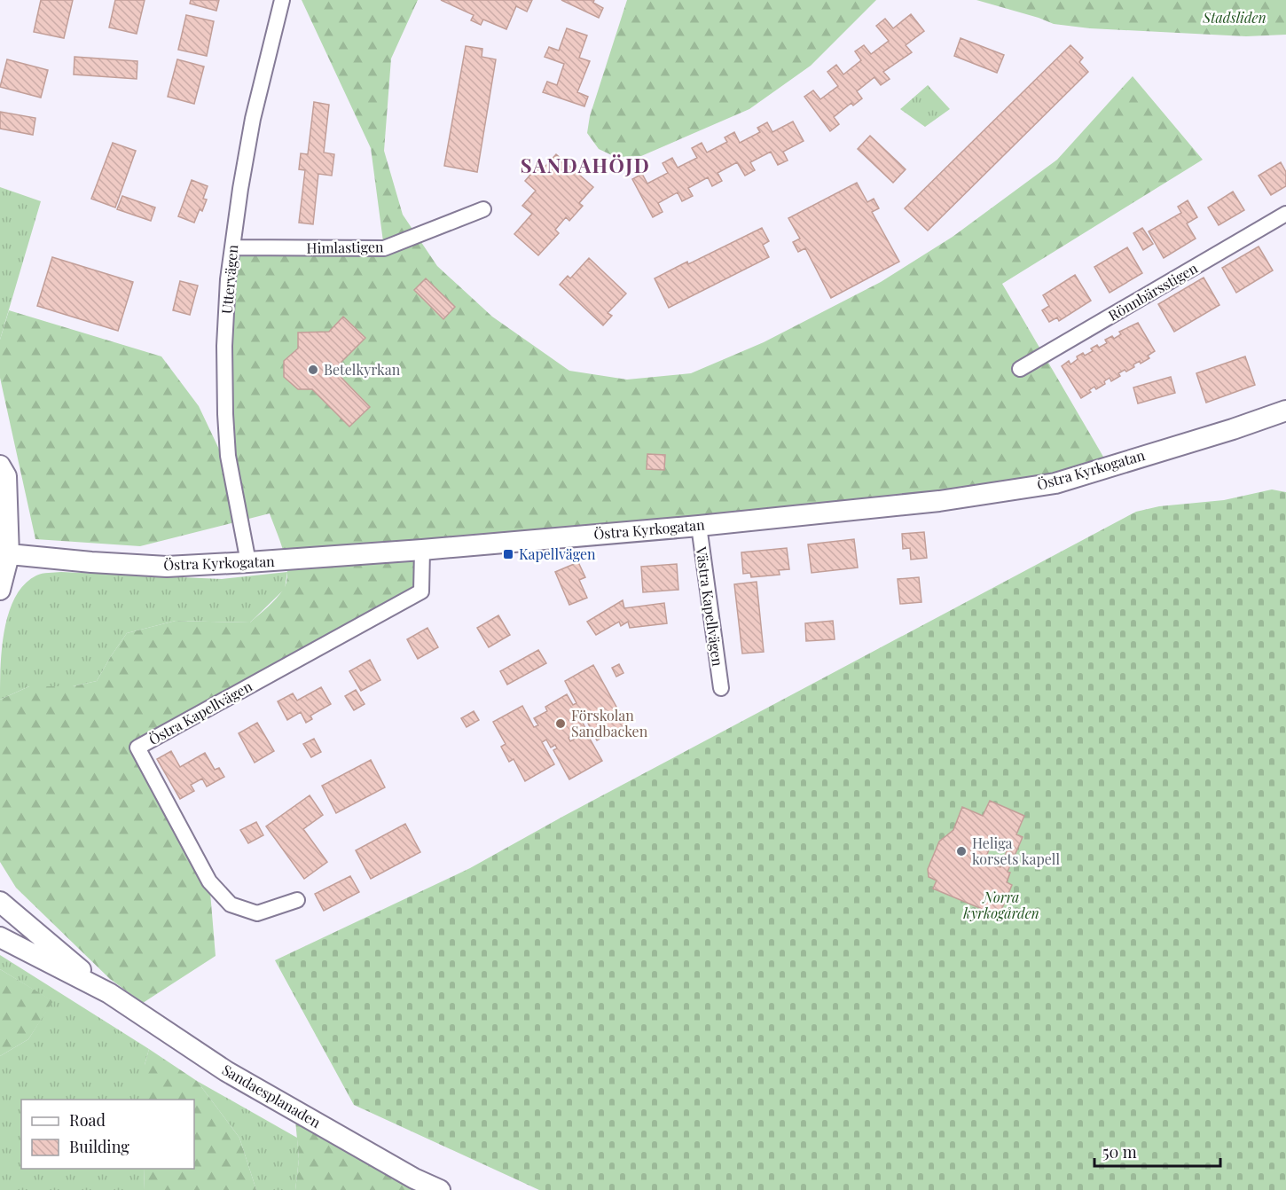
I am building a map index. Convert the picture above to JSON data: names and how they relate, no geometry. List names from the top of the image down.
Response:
{
  "streets": {
    "street": [
      "Himlastigen",
      "Uttervägen",
      "Rönnbärsstigen",
      "Östra Kyrkogatan",
      "Västra Kapellvägen",
      "Östra Kapellvägen",
      "Sandaesplanaden"
    ]
  },
  "crossings": [
    ["Himlastigen", "Uttervägen"],
    ["Uttervägen", "Östra Kyrkogatan"],
    ["Östra Kyrkogatan", "Västra Kapellvägen"],
    ["Östra Kyrkogatan", "Östra Kapellvägen"]
  ],
  "districts": ["SANDAHÖJD"],
  "parks": ["Stadsliden", "Norra kyrkogården"],
  "places": {
    "other": ["Betelkyrkan", "Förskolan Sandbacken", "Heliga korsets kapell"],
    "transit": ["Kapellvägen"]
  },
  "legend": ["Road", "Building"],
  "scale_bar": "50 m"
}
